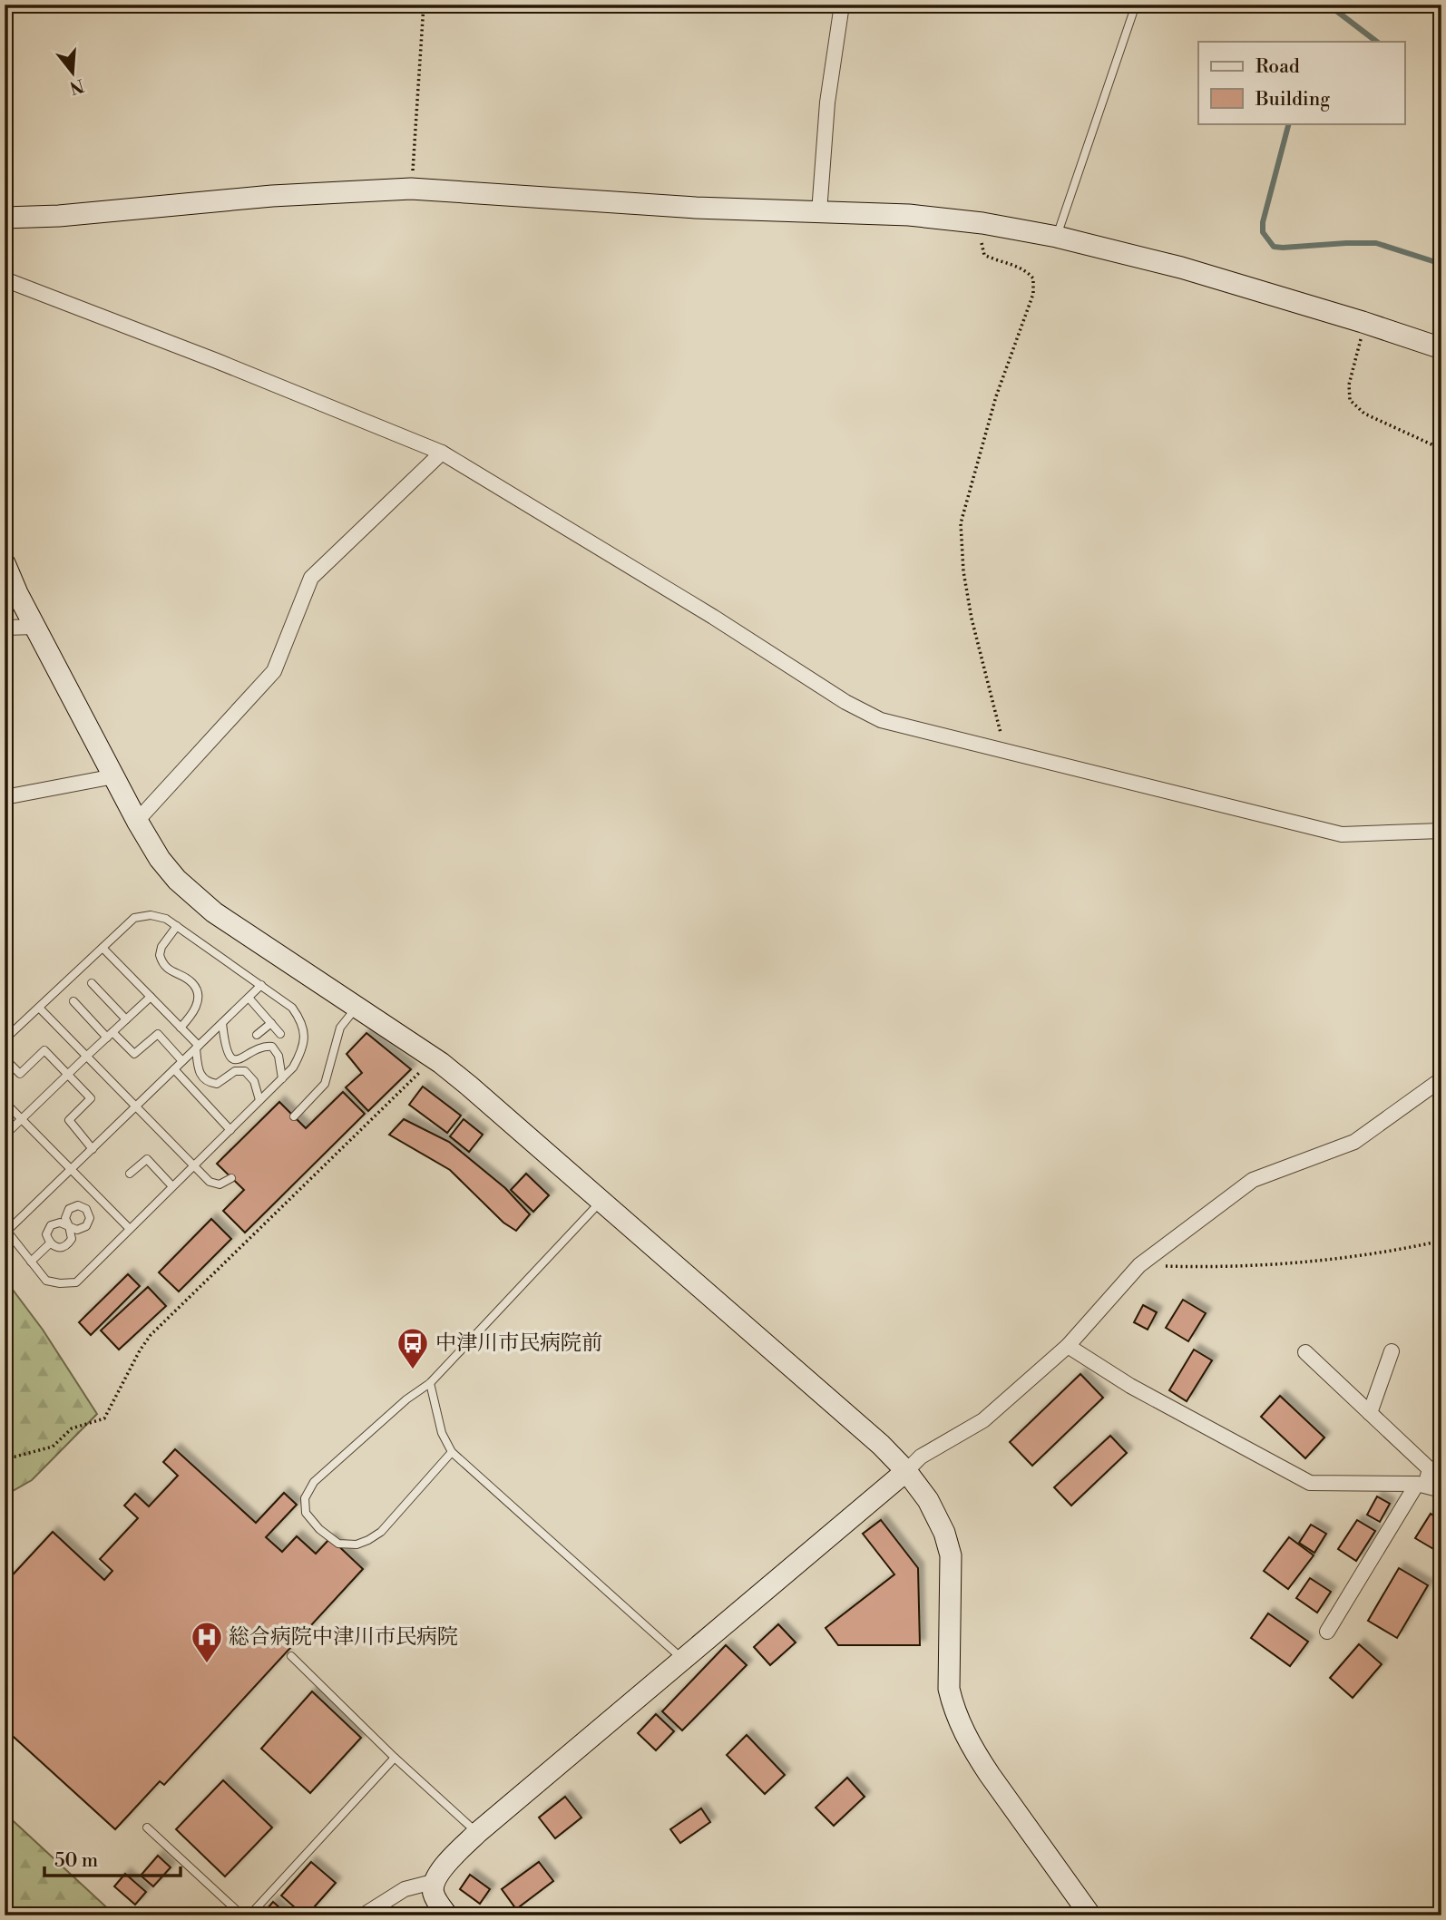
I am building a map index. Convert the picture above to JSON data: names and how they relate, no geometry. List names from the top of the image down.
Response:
{
  "places": {
    "bus stop": ["中津川市民病院前"],
    "hospital": ["総合病院中津川市民病院"]
  },
  "legend": ["Road", "Building"],
  "scale_bar": "50 m",
  "north": "bottom"
}
